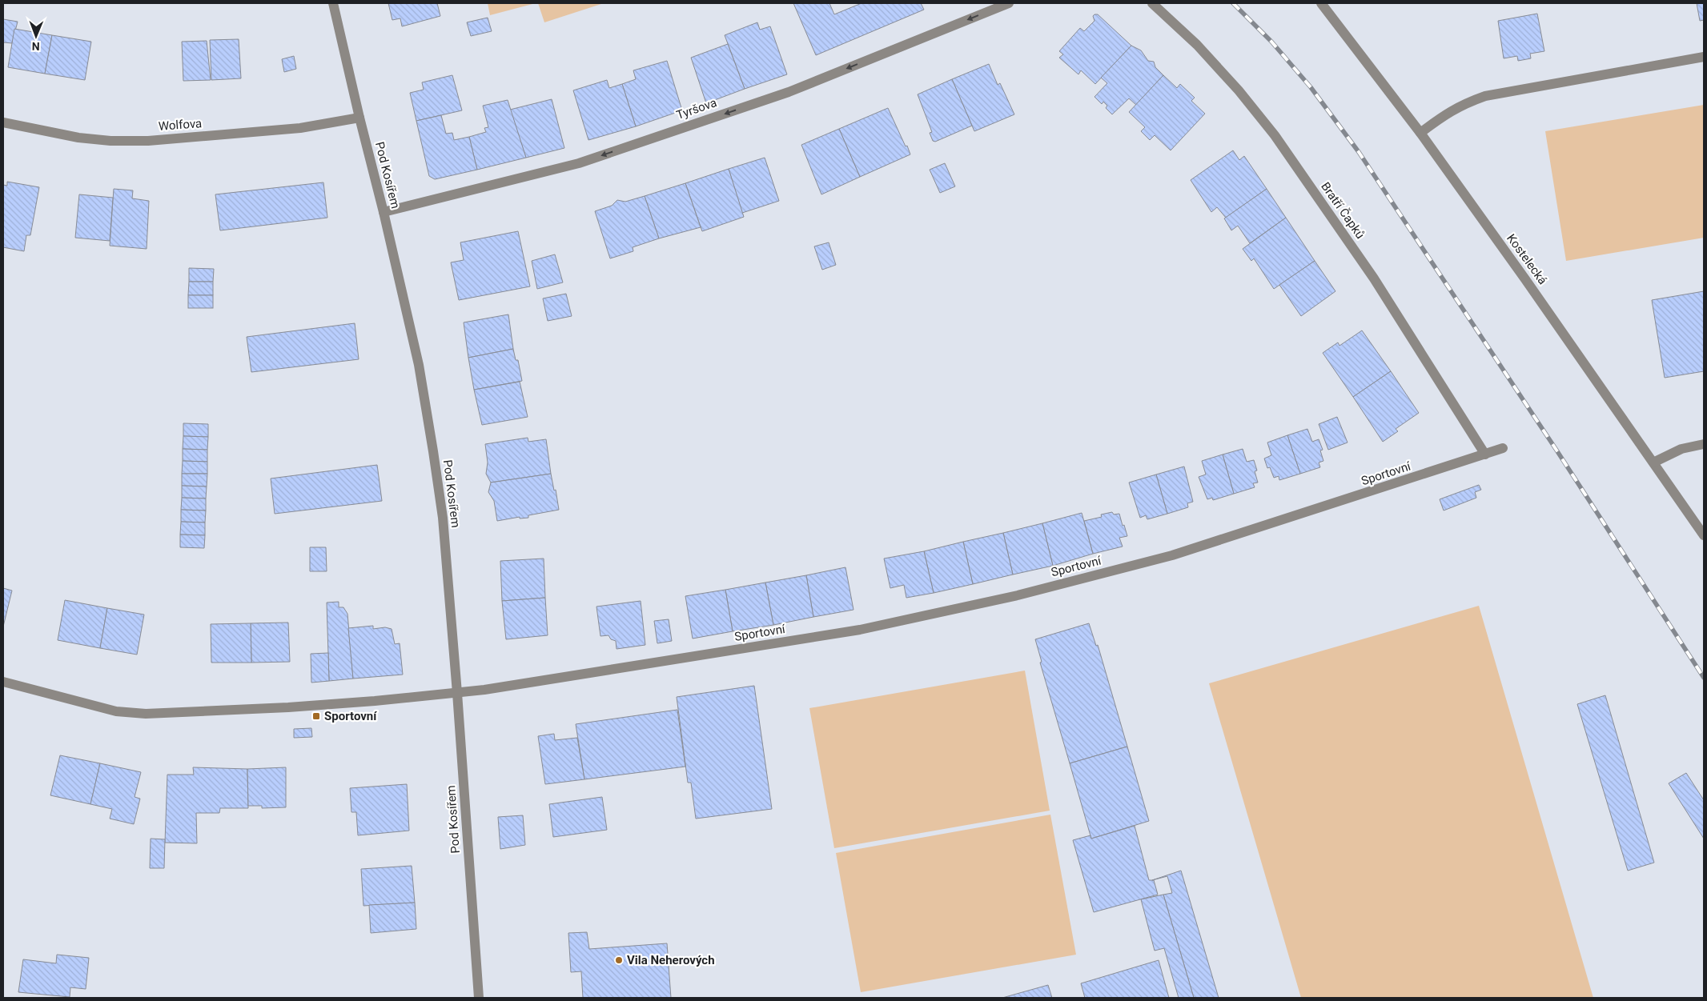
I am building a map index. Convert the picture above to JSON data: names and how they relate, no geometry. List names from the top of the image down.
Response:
{
  "streets": {
    "street": [
      "Tyršova",
      "Wolfova",
      "Pod Kosířem",
      "Bratří Čapků",
      "Kostelecká",
      "Sportovní"
    ]
  },
  "crossings": [
    ["Tyršova", "Pod Kosířem"],
    ["Wolfova", "Pod Kosířem"],
    ["Pod Kosířem", "Sportovní"],
    ["Bratří Čapků", "Sportovní"]
  ],
  "one_way": ["Tyršova"],
  "places": {
    "transit": ["Sportovní"],
    "other": ["Vila Neherových"]
  },
  "north": "bottom"
}
